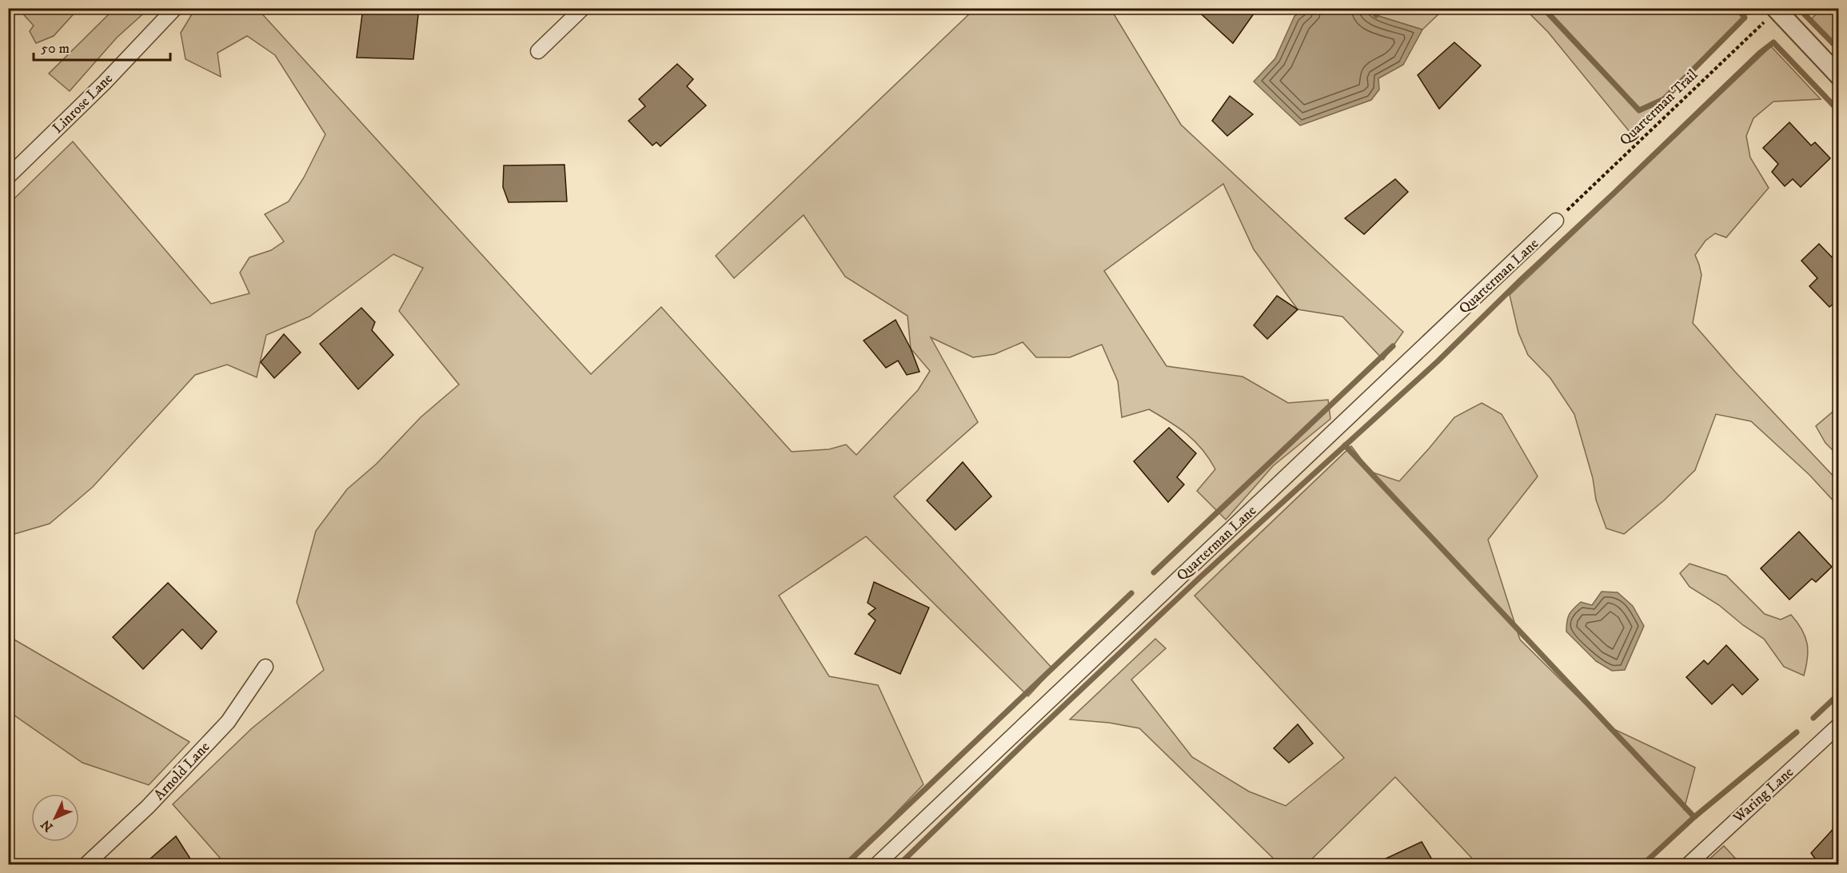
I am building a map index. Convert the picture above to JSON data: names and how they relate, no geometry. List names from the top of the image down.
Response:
{
  "streets": {
    "street": [
      "Linrose Lane",
      "Quarterman Lane",
      "Arnold Lane",
      "Waring Lane"
    ],
    "path": ["Quarterman Trail"]
  },
  "crossings": [
    ["Quarterman Trail", "Quarterman Lane"]
  ],
  "scale_bar": "50 m",
  "north": "bottom left"
}
